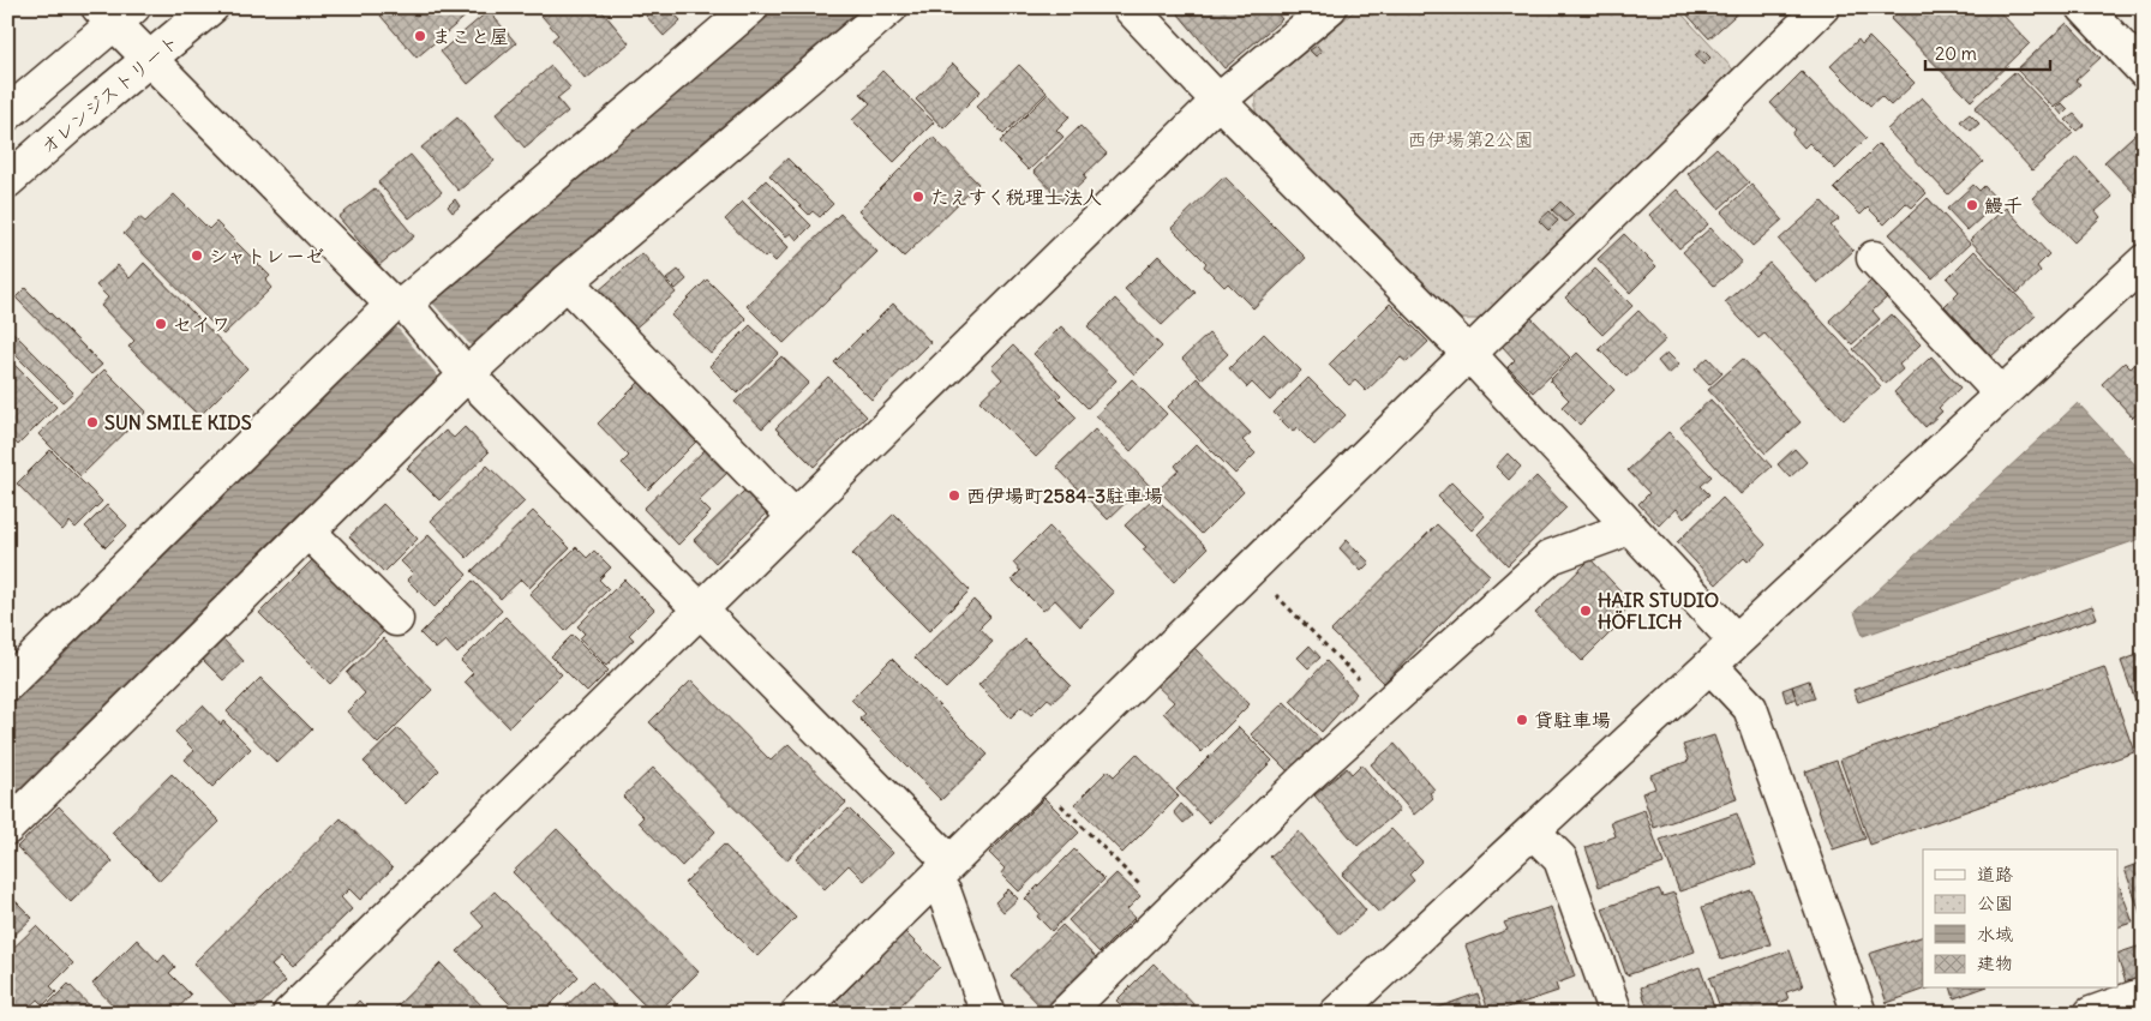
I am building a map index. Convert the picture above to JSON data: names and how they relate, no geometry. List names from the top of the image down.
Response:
{
  "streets": {
    "street": ["オレンジストリート"]
  },
  "parks": ["西伊場第2公園"],
  "places": [
    "まこと屋",
    "たえすく税理士法人",
    "鰻千",
    "シャトレーゼ",
    "セイワ",
    "SUN SMILE KIDS",
    "西伊場町2584-3駐車場",
    "HAIR STUDIO HÖFLICH",
    "貸駐車場"
  ],
  "legend": [
    "道路",
    "公園",
    "水域",
    "建物"
  ],
  "scale_bar": "20 m"
}
